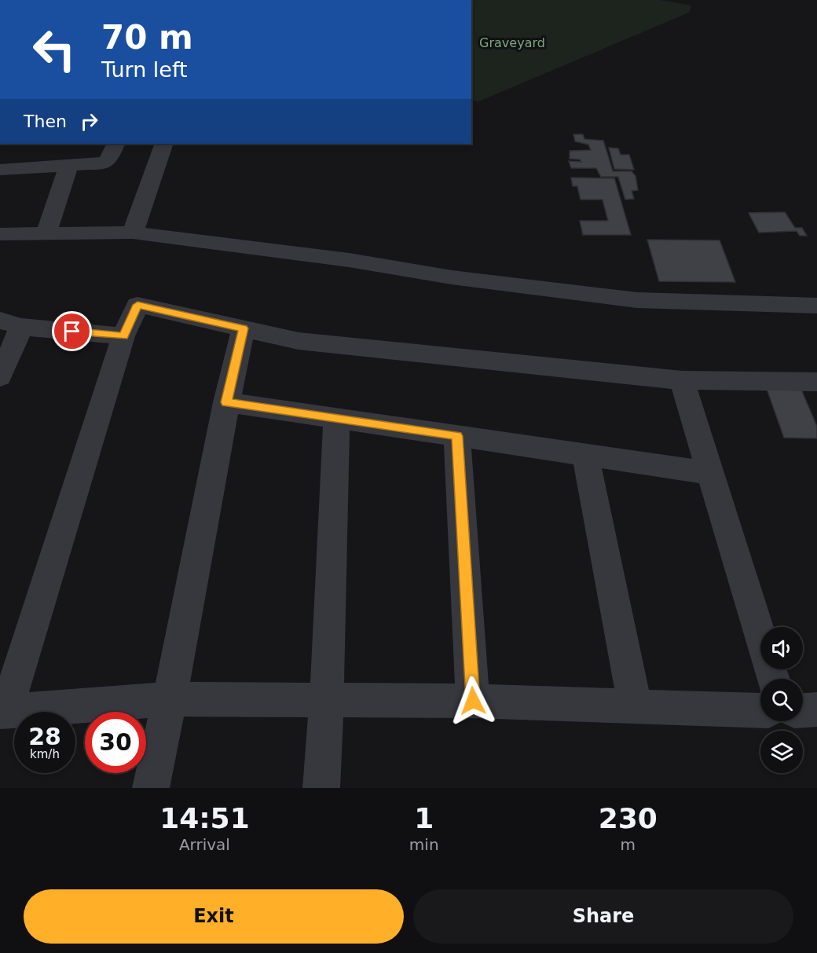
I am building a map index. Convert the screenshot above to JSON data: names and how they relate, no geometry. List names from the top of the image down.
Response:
{
  "parks": ["Graveyard"],
  "page": {
    "turn": ["70 m", "Turn left"],
    "then": "Then",
    "speed": "28 km/h",
    "limit": "30",
    "eta": [
      "14:51",
      "Arrival",
      "1",
      "min",
      "230",
      "m"
    ],
    "buttons": ["Exit", "Share"]
  }
}
